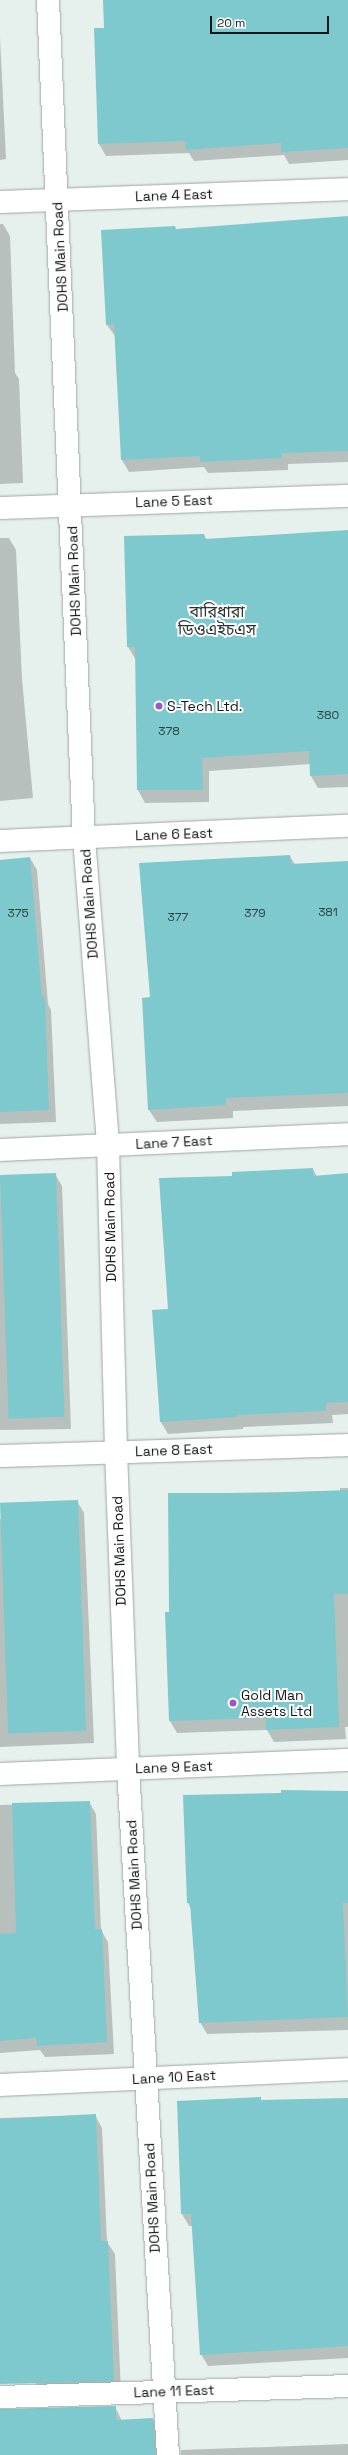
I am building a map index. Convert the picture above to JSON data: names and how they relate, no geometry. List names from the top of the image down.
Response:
{
  "streets": {
    "street": [
      "Lane 4 East",
      "DOHS Main Road",
      "Lane 5 East",
      "Lane 6 East",
      "Lane 7 East",
      "Lane 8 East",
      "Lane 9 East",
      "Lane 10 East",
      "Lane 11 East"
    ]
  },
  "crossings": [
    ["Lane 4 East", "DOHS Main Road"],
    ["DOHS Main Road", "Lane 5 East"],
    ["DOHS Main Road", "Lane 6 East"],
    ["DOHS Main Road", "Lane 7 East"],
    ["DOHS Main Road", "Lane 8 East"],
    ["DOHS Main Road", "Lane 9 East"],
    ["DOHS Main Road", "Lane 10 East"],
    ["DOHS Main Road", "Lane 11 East"]
  ],
  "districts": ["বারিধারা ডিওএইচএস"],
  "places": ["S-Tech Ltd.", "Gold Man Assets Ltd"],
  "house_numbers": [
    "380",
    "378",
    "381",
    "375",
    "379",
    "377"
  ],
  "scale_bar": "20 m"
}
